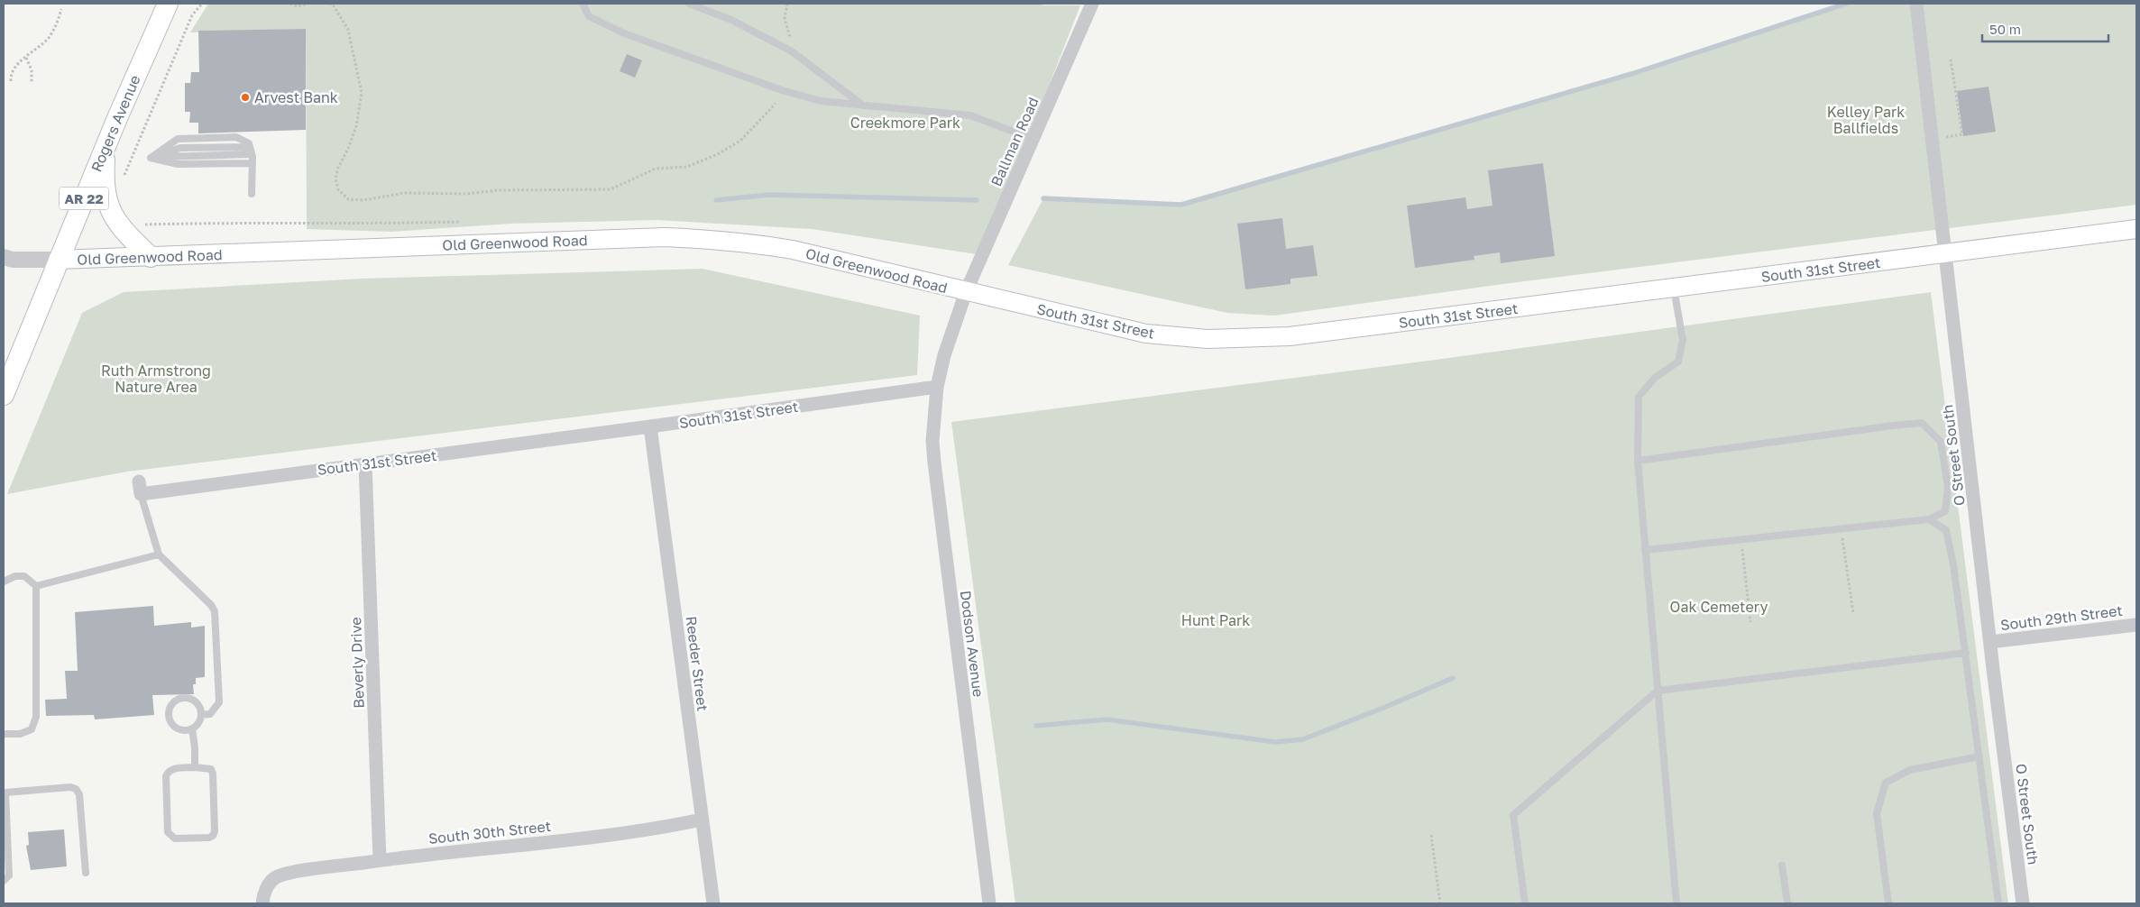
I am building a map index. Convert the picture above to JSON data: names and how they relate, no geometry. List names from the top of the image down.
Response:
{
  "streets": {
    "main road": [
      "Rogers Avenue",
      "AR 22",
      "Old Greenwood Road",
      "South 31st Street"
    ],
    "street": [
      "Ballman Road",
      "O Street South",
      "South 29th Street",
      "Dodson Avenue",
      "Beverly Drive",
      "Reeder Street",
      "South 30th Street"
    ]
  },
  "crossings": [
    ["Rogers Avenue", "Old Greenwood Road"],
    ["Ballman Road", "Old Greenwood Road"],
    ["Ballman Road", "South 31st Street"],
    ["Old Greenwood Road", "South 31st Street"],
    ["South 31st Street", "O Street South"],
    ["South 31st Street", "Dodson Avenue"],
    ["South 31st Street", "Beverly Drive"],
    ["South 31st Street", "Reeder Street"],
    ["O Street South", "South 29th Street"],
    ["Beverly Drive", "South 30th Street"],
    ["Reeder Street", "South 30th Street"]
  ],
  "parks": [
    "Kelley Park Ballfields",
    "Creekmore Park",
    "Ruth Armstrong Nature Area",
    "Oak Cemetery",
    "Hunt Park"
  ],
  "places": ["Arvest Bank"],
  "scale_bar": "50 m"
}
